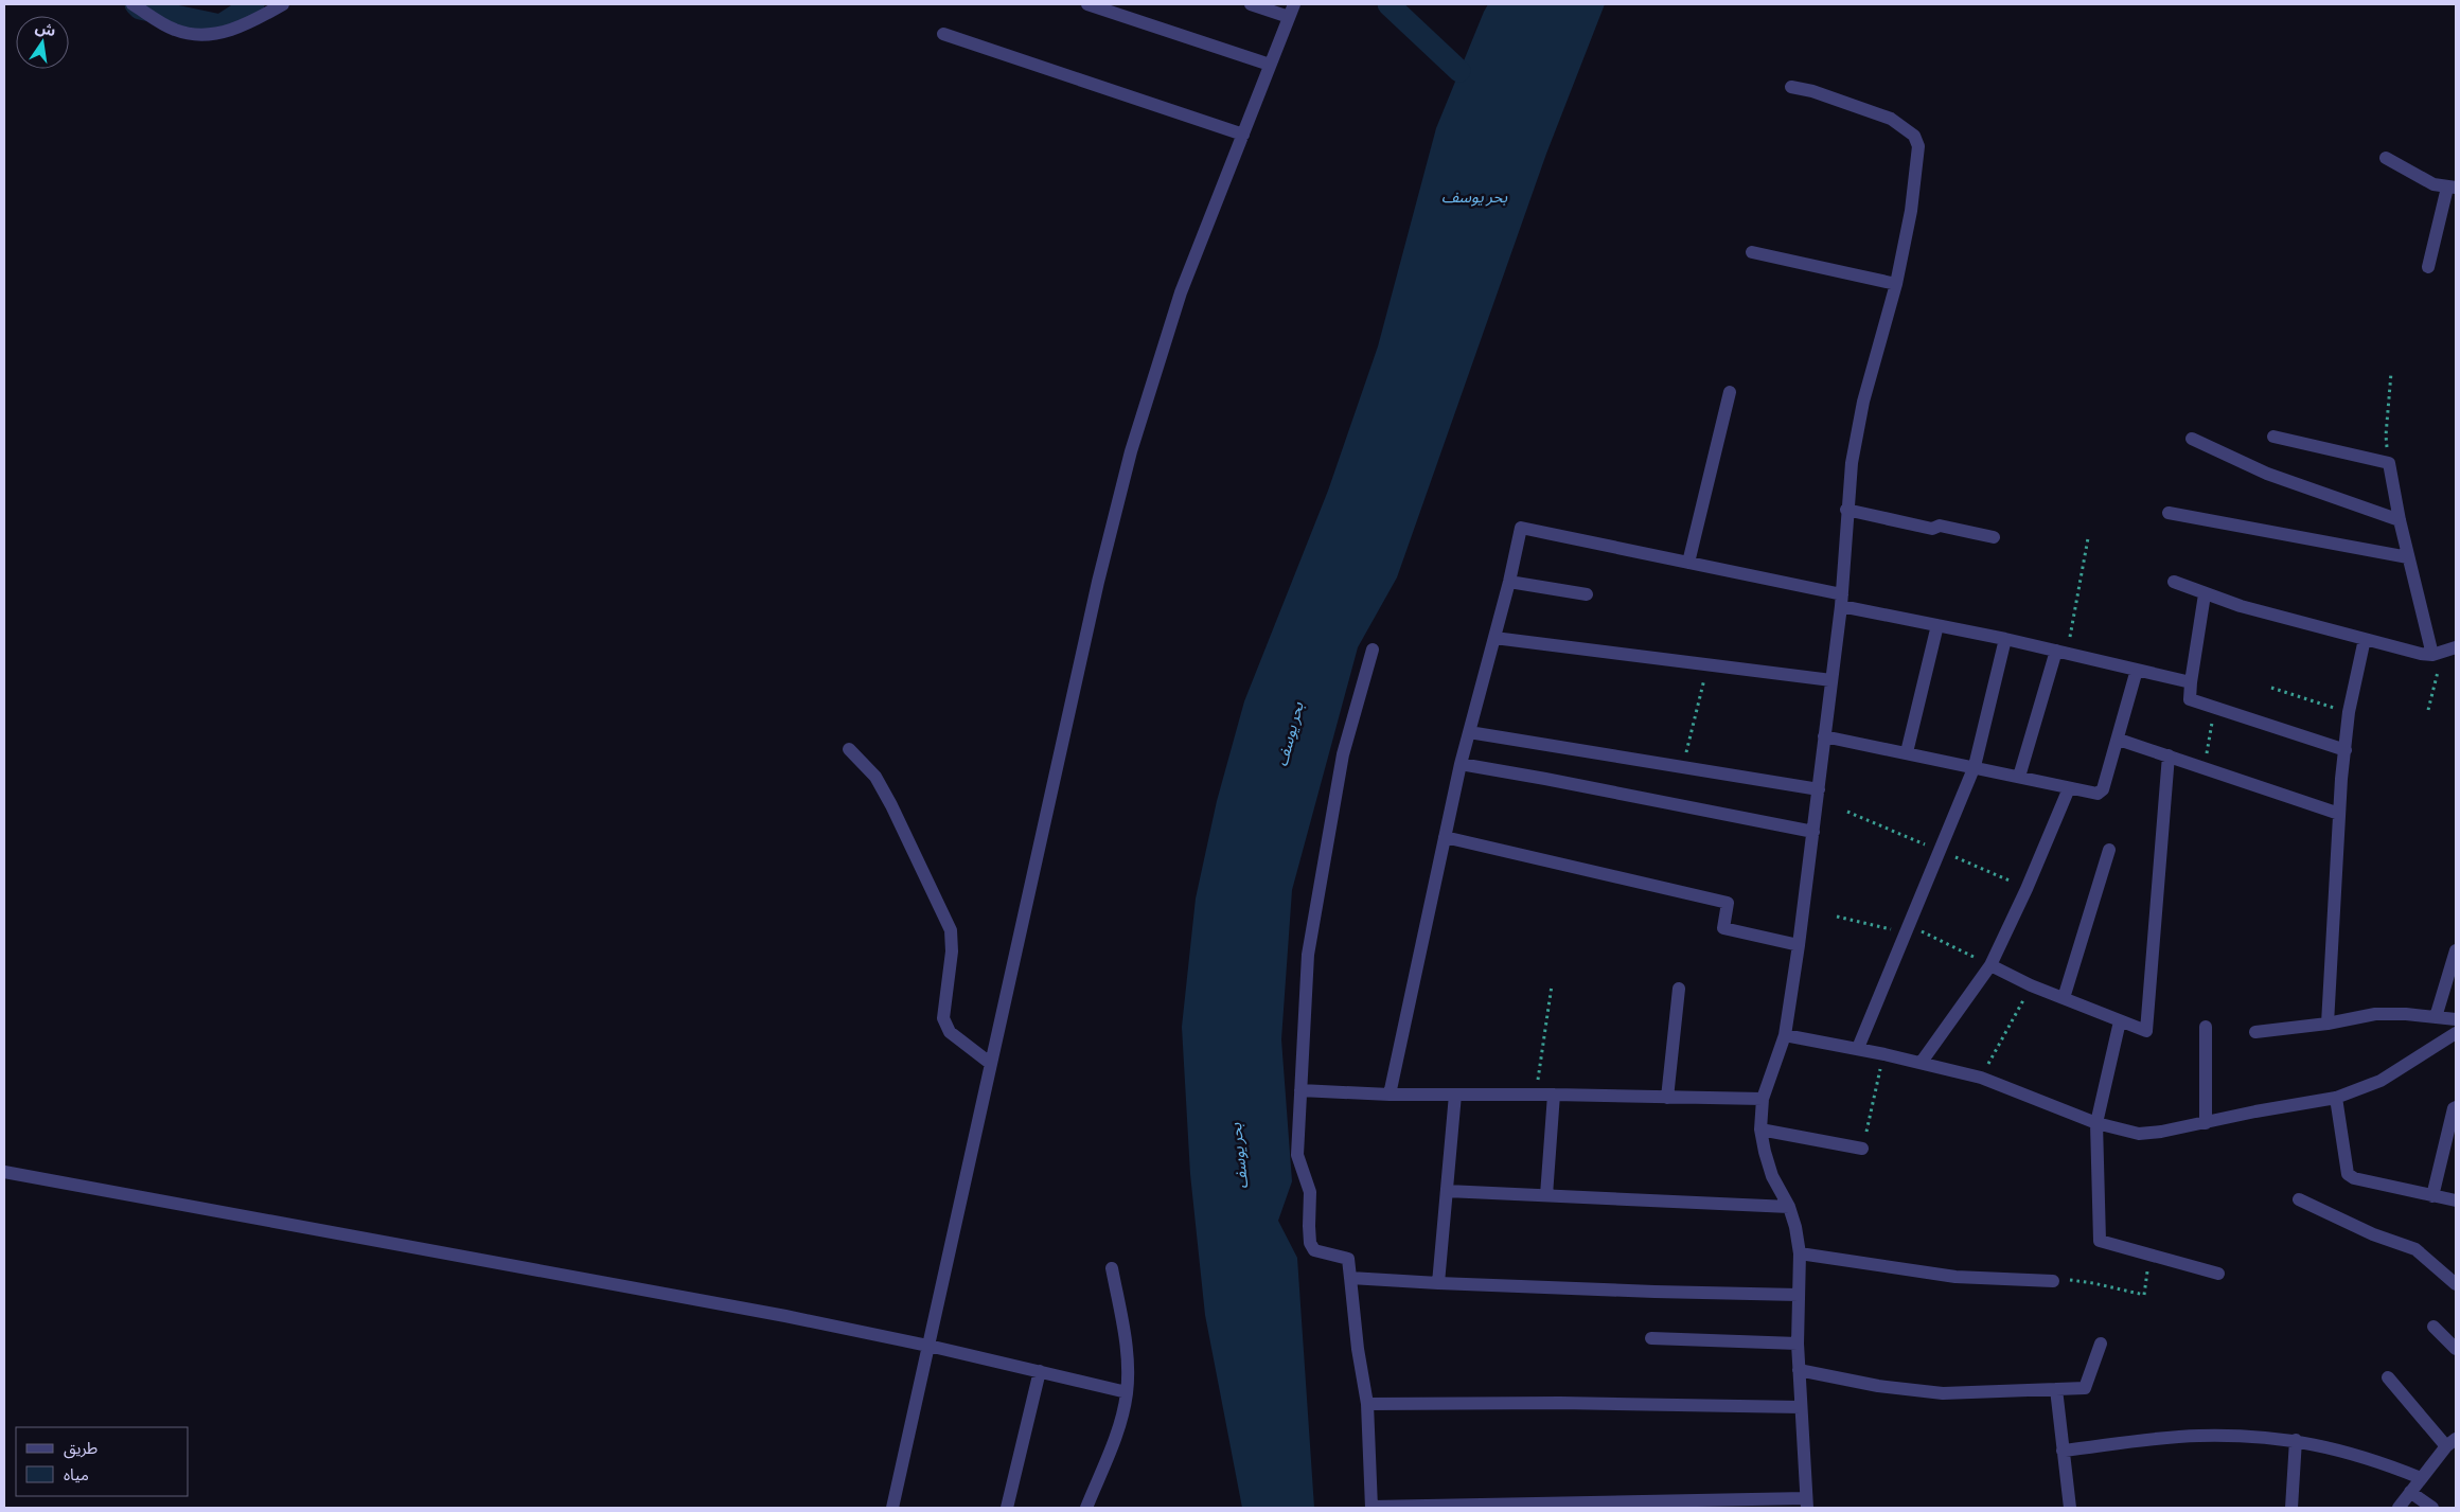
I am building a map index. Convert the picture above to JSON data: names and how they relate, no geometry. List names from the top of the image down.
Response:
{
  "water": ["بحر يوسف"],
  "legend": ["طريق", "مياه"],
  "north": "top"
}
